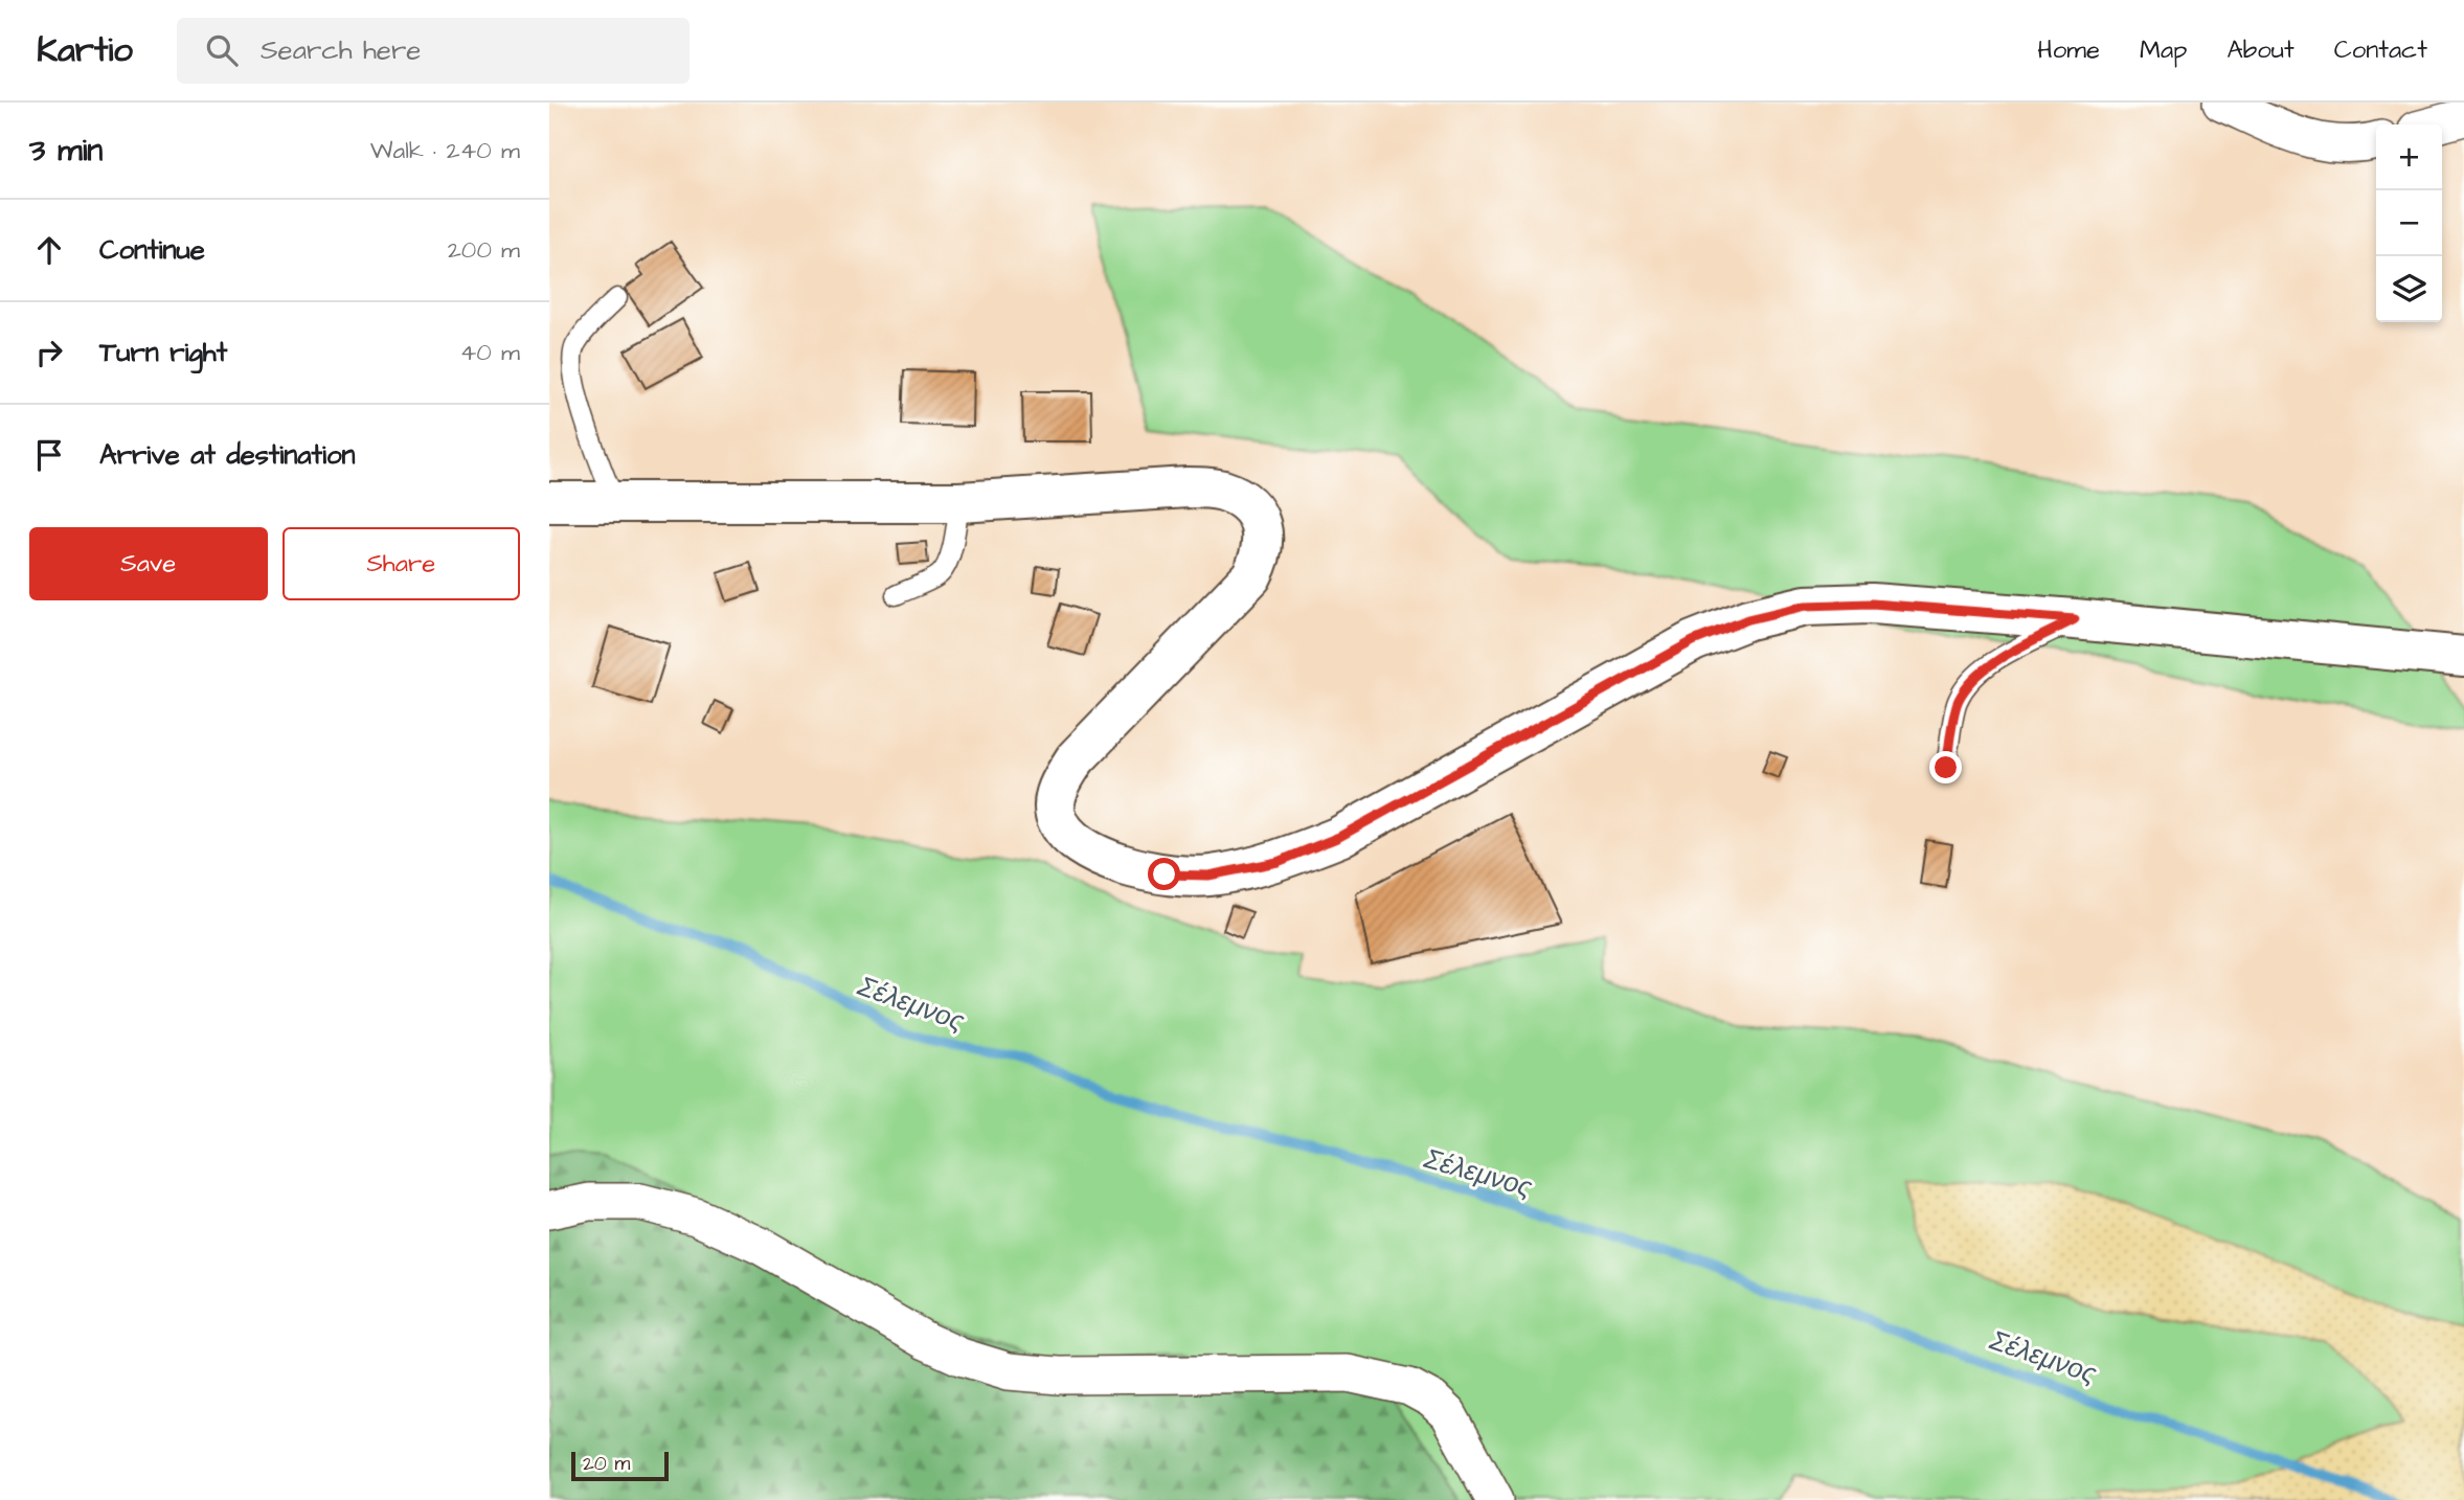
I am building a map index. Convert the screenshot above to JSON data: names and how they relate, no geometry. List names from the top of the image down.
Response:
{
  "water": ["Σέλεμνος"],
  "scale_bar": "20 m",
  "page": {
    "header": "Kartio",
    "search": "Search here",
    "nav": [
      "Home",
      "Map",
      "About",
      "Contact"
    ],
    "heading": ["3 min", "Walk · 240 m"],
    "map_buttons": ["+", "−"],
    "list": [
      ["Continue", "200 m"],
      ["Turn right", "40 m"],
      "Arrive at destination"
    ],
    "buttons": ["Save", "Share"],
    "scale": "20 m"
  }
}
